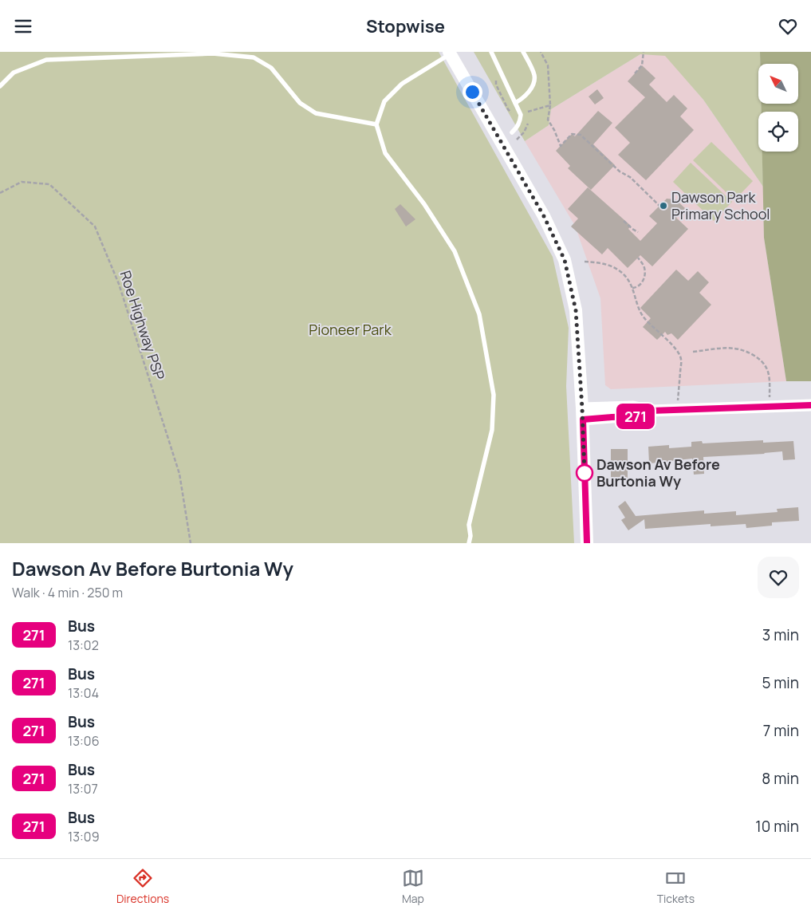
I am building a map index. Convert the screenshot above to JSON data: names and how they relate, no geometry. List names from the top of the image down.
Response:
{
  "streets": {
    "path": ["Roe Highway PSP"]
  },
  "parks": ["Pioneer Park"],
  "places": ["Dawson Park Primary School", "Dawson Av Before Burtonia Wy"],
  "lines": ["bus line 271"],
  "north": "top left",
  "page": {
    "header": "Stopwise",
    "on_map": "271",
    "heading": ["Dawson Av Before Burtonia Wy", "Walk · 4 min · 250 m"],
    "list": [
      {
        "mark": "271",
        "name": "Bus",
        "note": "13:02",
        "value": "3 min"
      },
      {
        "mark": "271",
        "name": "Bus",
        "note": "13:04",
        "value": "5 min"
      },
      {
        "mark": "271",
        "name": "Bus",
        "note": "13:06",
        "value": "7 min"
      },
      {
        "mark": "271",
        "name": "Bus",
        "note": "13:07",
        "value": "8 min"
      },
      {
        "mark": "271",
        "name": "Bus",
        "note": "13:09",
        "value": "10 min"
      }
    ],
    "tabs": ["Directions", "Map", "Tickets"]
  }
}
